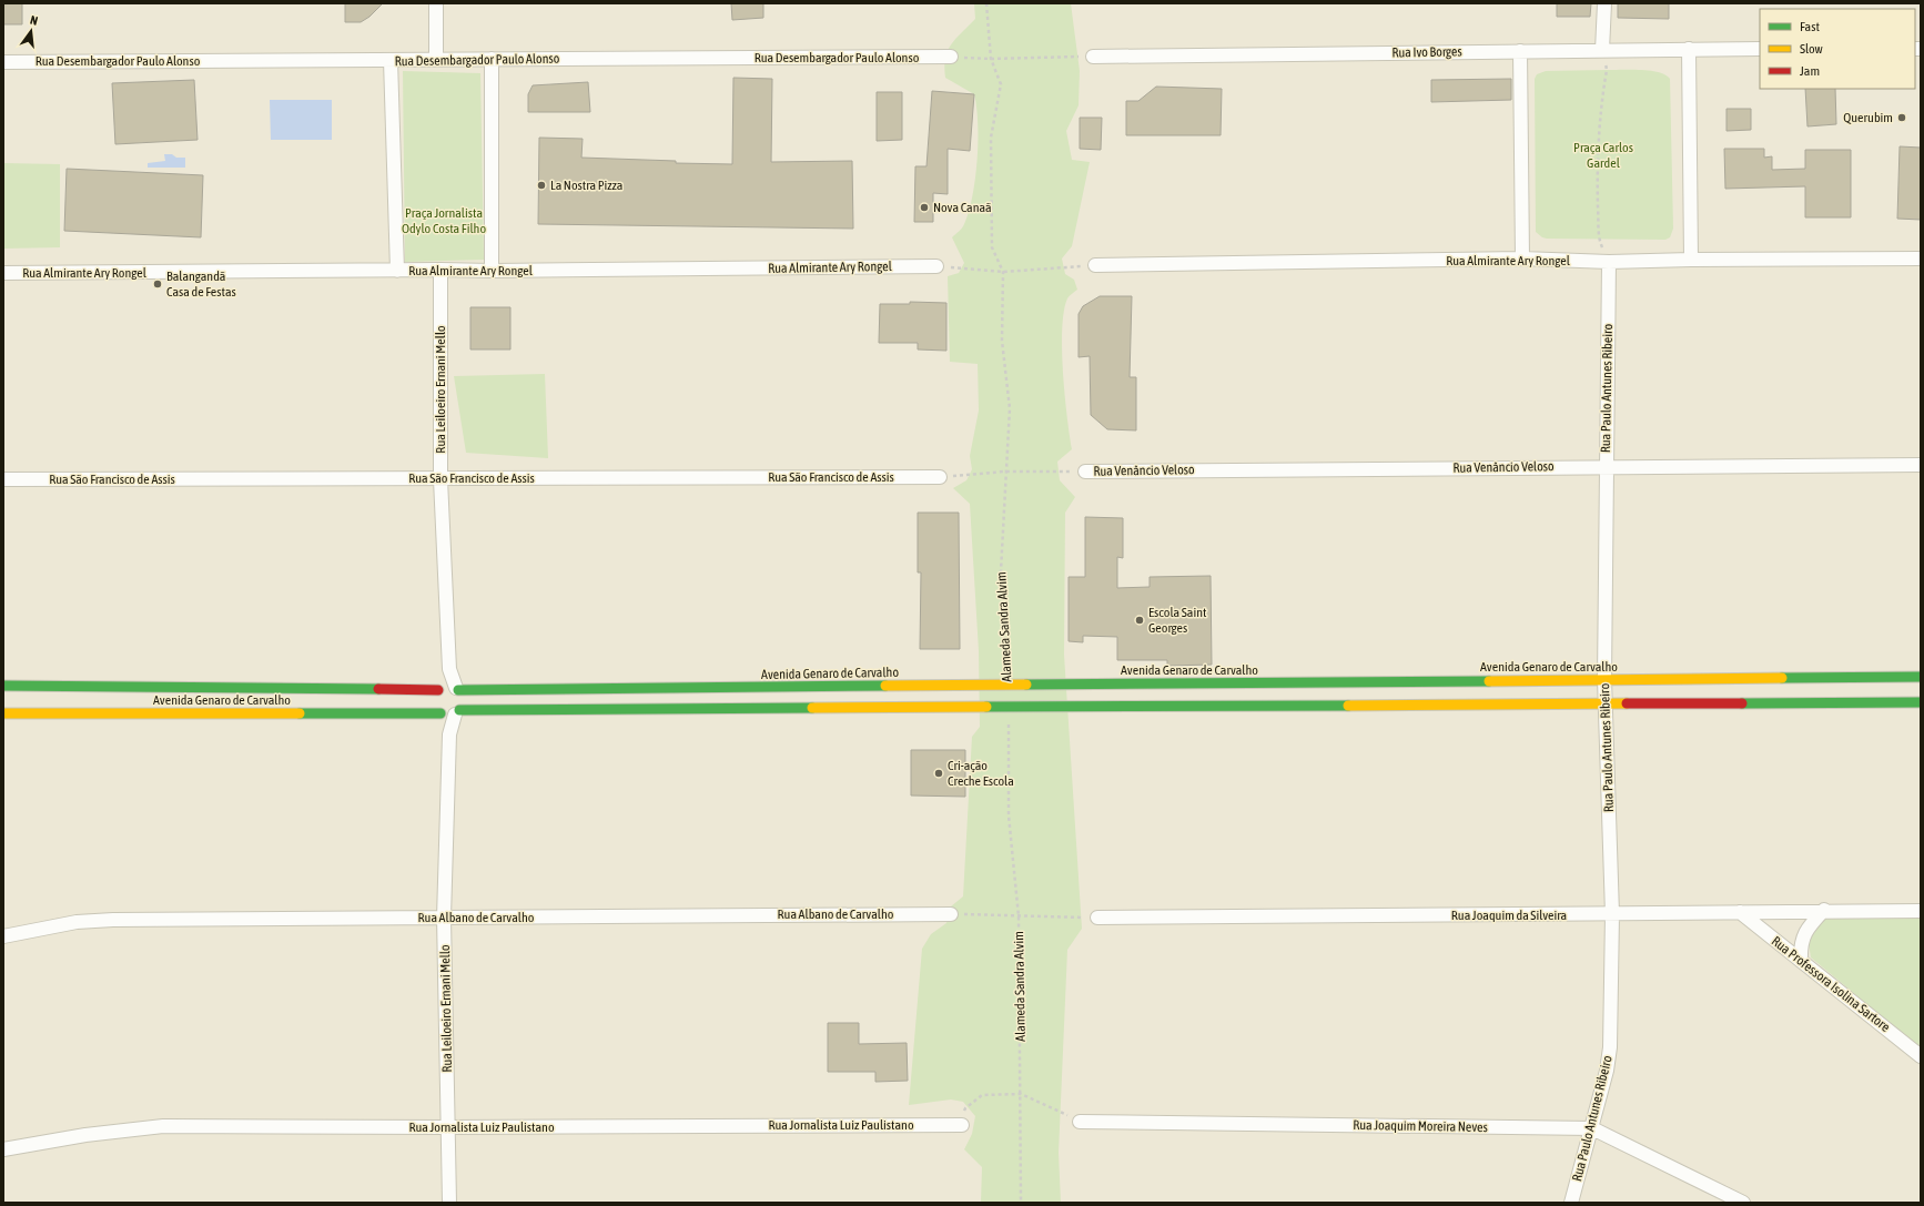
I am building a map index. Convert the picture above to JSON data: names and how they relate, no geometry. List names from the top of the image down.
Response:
{
  "streets": {
    "street": [
      "Rua Ivo Borges",
      "Rua Desembargador Paulo Alonso",
      "Rua Almirante Ary Rongel",
      "Rua Paulo Antunes Ribeiro",
      "Rua Leiloeiro Ernani Mello",
      "Rua Venâncio Veloso",
      "Rua São Francisco de Assis",
      "Avenida Genaro de Carvalho",
      "Rua Albano de Carvalho",
      "Rua Joaquim da Silveira",
      "Rua Professora Isolina Sartore",
      "Rua Jornalista Luiz Paulistano",
      "Rua Joaquim Moreira Neves"
    ],
    "path": ["Alameda Sandra Alvim"]
  },
  "crossings": [
    ["Rua Almirante Ary Rongel", "Rua Paulo Antunes Ribeiro"],
    ["Rua Almirante Ary Rongel", "Rua Leiloeiro Ernani Mello"],
    ["Rua Paulo Antunes Ribeiro", "Rua Venâncio Veloso"],
    ["Rua Paulo Antunes Ribeiro", "Avenida Genaro de Carvalho"],
    ["Rua Paulo Antunes Ribeiro", "Rua Joaquim da Silveira"],
    ["Rua Paulo Antunes Ribeiro", "Rua Joaquim Moreira Neves"],
    ["Rua Leiloeiro Ernani Mello", "Rua São Francisco de Assis"],
    ["Rua Leiloeiro Ernani Mello", "Avenida Genaro de Carvalho"],
    ["Rua Leiloeiro Ernani Mello", "Rua Albano de Carvalho"],
    ["Rua Leiloeiro Ernani Mello", "Rua Jornalista Luiz Paulistano"],
    ["Alameda Sandra Alvim", "Avenida Genaro de Carvalho"],
    ["Rua Joaquim da Silveira", "Rua Professora Isolina Sartore"]
  ],
  "parks": ["Praça Carlos Gardel", "Praça Jornalista Odylo Costa Filho"],
  "places": [
    "Querubim",
    "La Nostra Pizza",
    "Nova Canaã",
    "Balangandã Casa de Festas",
    "Escola Saint Georges",
    "Cri-ação Creche Escola"
  ],
  "legend": ["Fast", "Slow", "Jam"],
  "north": "top"
}
